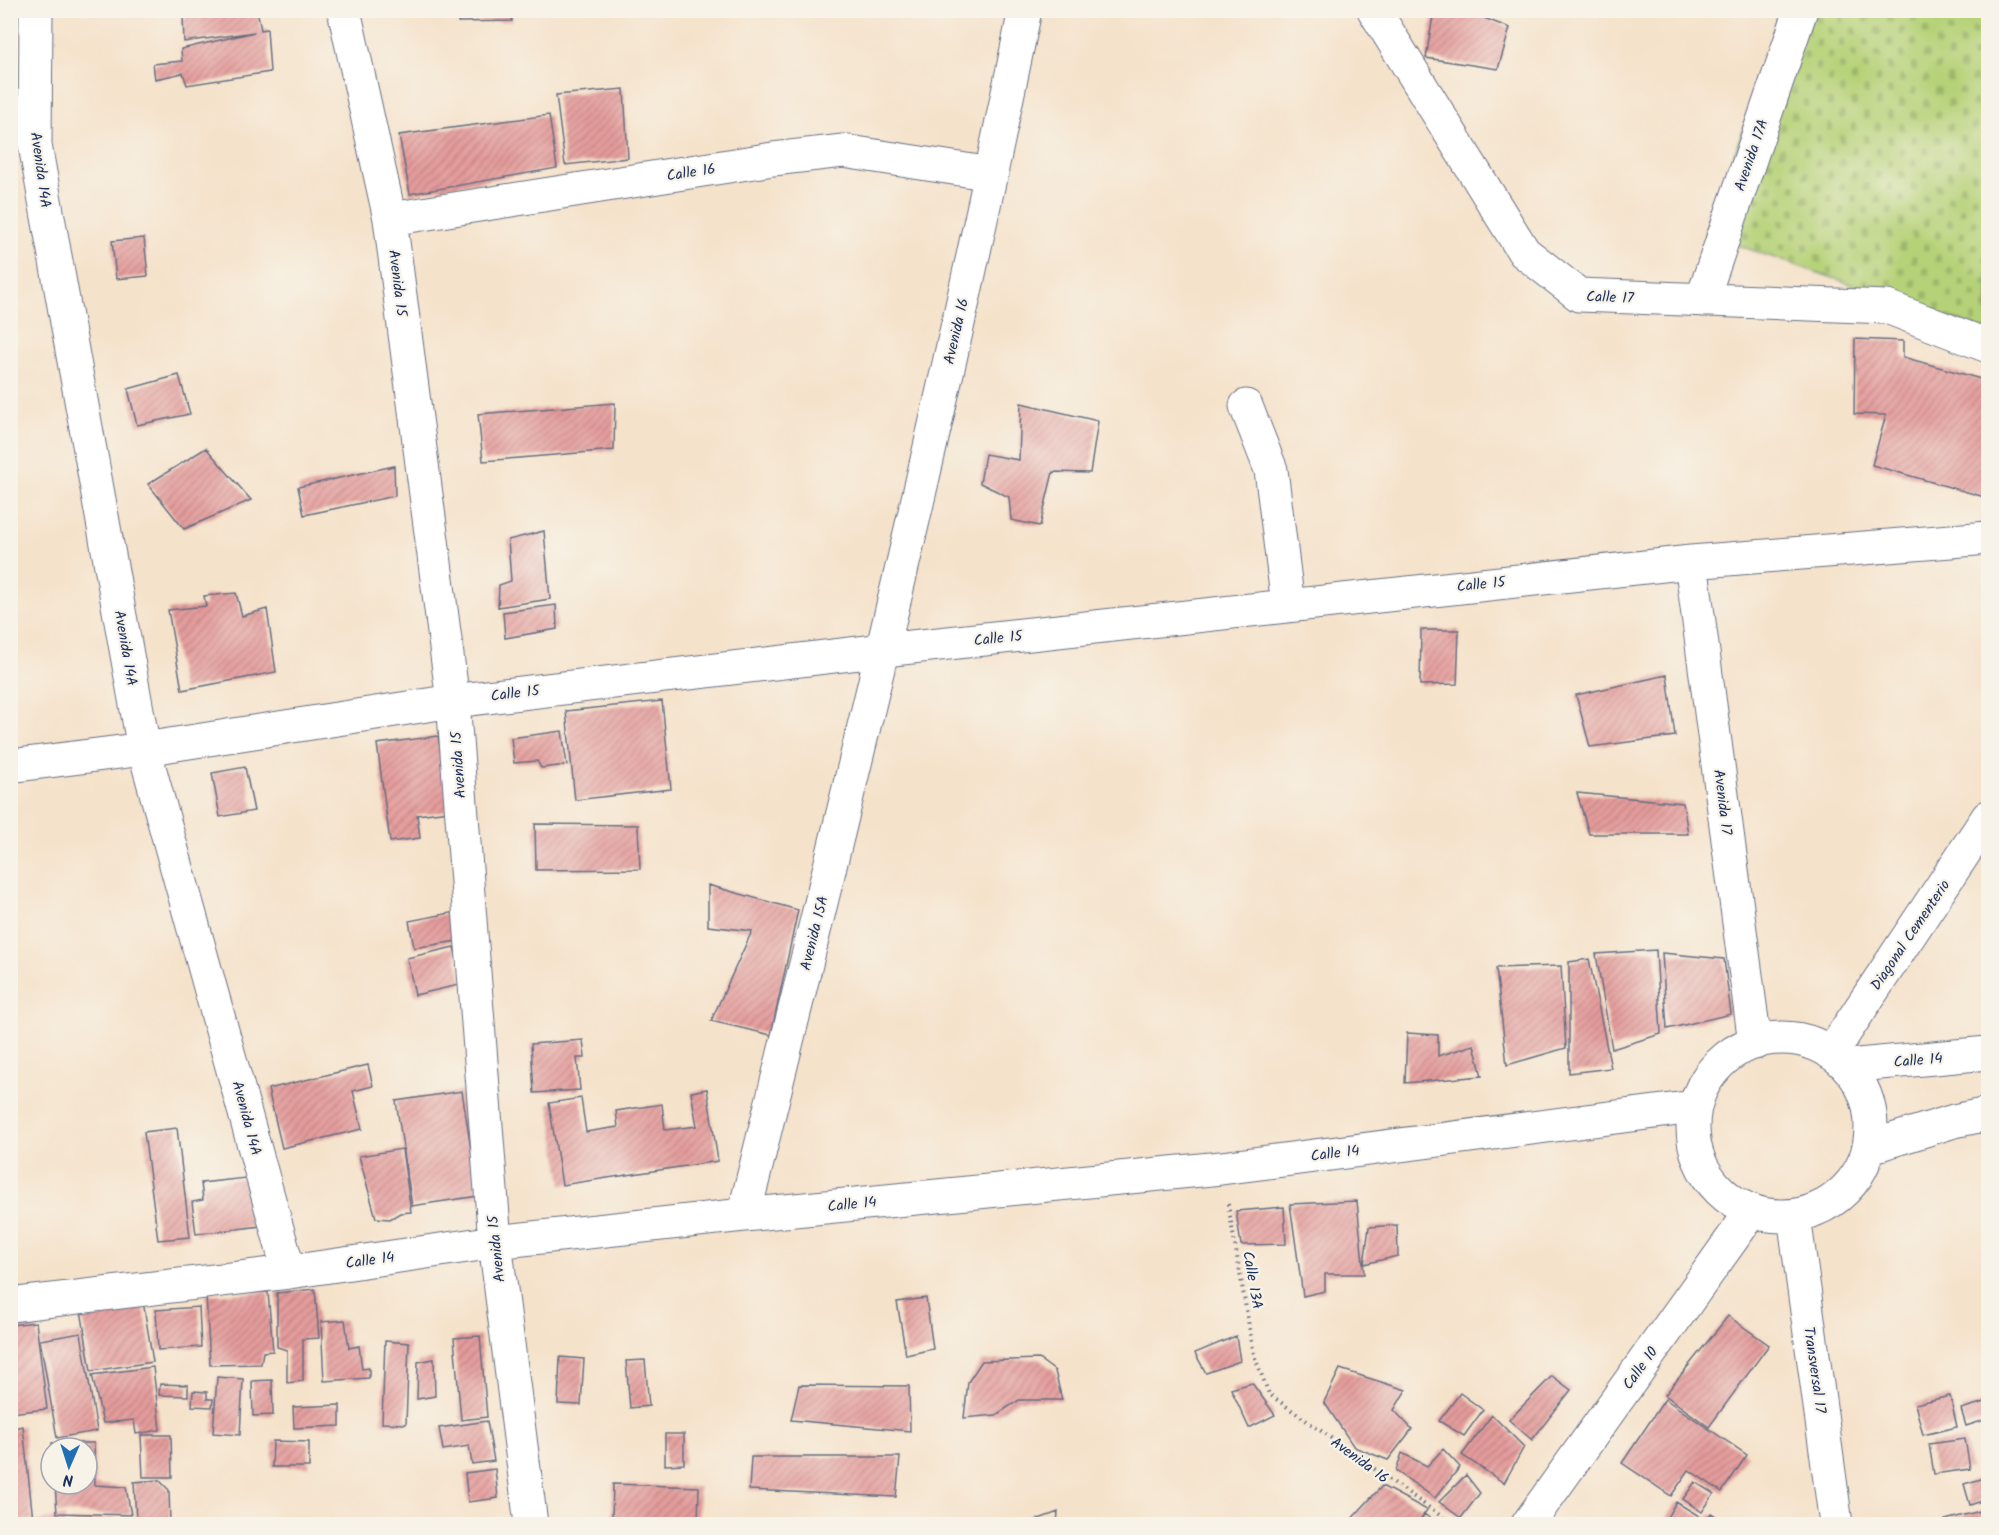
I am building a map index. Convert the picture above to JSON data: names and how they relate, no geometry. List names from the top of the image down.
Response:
{
  "streets": {
    "street": [
      "Avenida 17A",
      "Avenida 14A",
      "Calle 16",
      "Avenida 15",
      "Calle 17",
      "Avenida 16",
      "Calle 15",
      "Avenida 17",
      "Avenida 15A",
      "Diagonal Cementerio",
      "Calle 14",
      "Calle 10",
      "Transversal 17"
    ],
    "path": ["Calle 13A"]
  },
  "crossings": [
    ["Avenida 17A", "Calle 17"],
    ["Avenida 14A", "Calle 15"],
    ["Avenida 14A", "Calle 14"],
    ["Calle 16", "Avenida 15"],
    ["Calle 16", "Avenida 16"],
    ["Avenida 15", "Calle 15"],
    ["Avenida 15", "Calle 14"],
    ["Avenida 16", "Calle 15"],
    ["Avenida 16", "Avenida 15A"],
    ["Avenida 16", "Calle 13A"],
    ["Calle 15", "Avenida 17"],
    ["Calle 15", "Avenida 15A"],
    ["Avenida 17", "Diagonal Cementerio"],
    ["Avenida 17", "Calle 14"],
    ["Avenida 17", "Calle 10"],
    ["Avenida 17", "Transversal 17"],
    ["Avenida 15A", "Calle 14"],
    ["Diagonal Cementerio", "Calle 14"],
    ["Diagonal Cementerio", "Calle 10"],
    ["Diagonal Cementerio", "Transversal 17"],
    ["Calle 14", "Calle 13A"],
    ["Calle 14", "Calle 10"],
    ["Calle 14", "Transversal 17"],
    ["Calle 10", "Transversal 17"]
  ],
  "north": "bottom"
}
